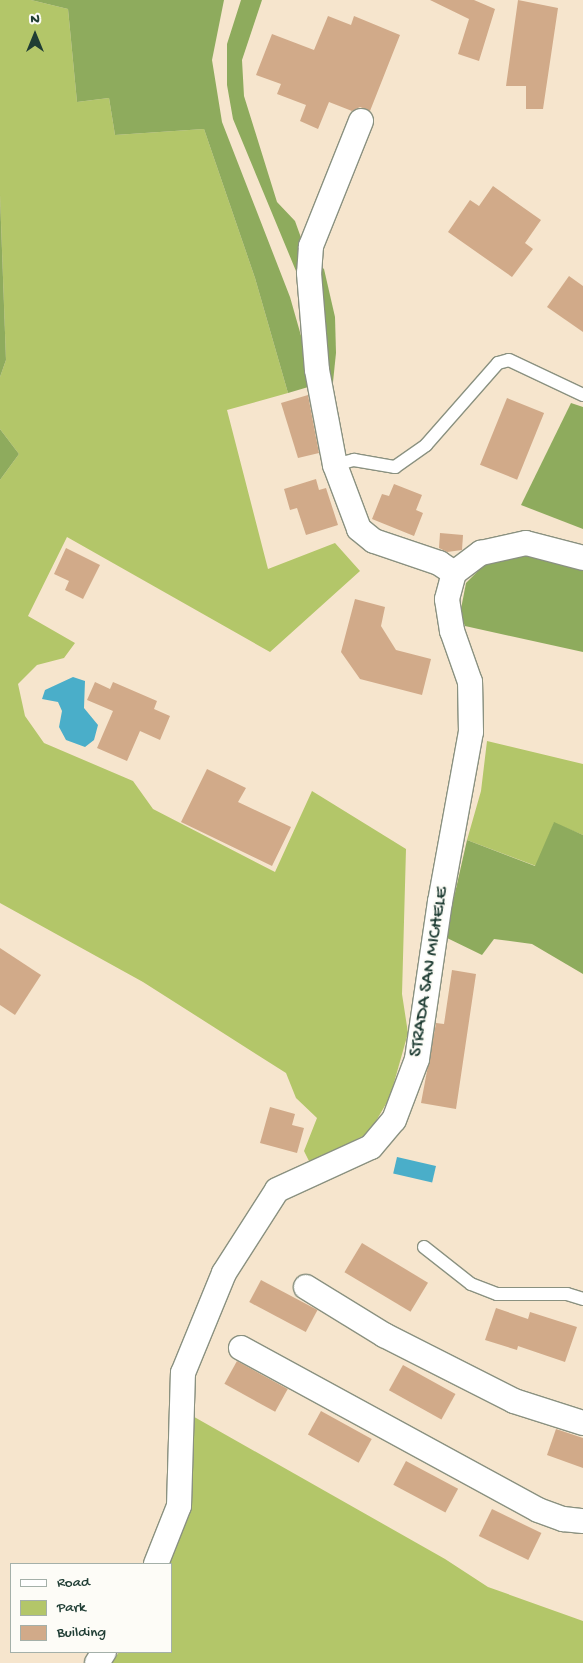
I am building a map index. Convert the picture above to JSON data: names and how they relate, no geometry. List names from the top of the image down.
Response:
{
  "streets": {
    "street": ["STRADA SAN MICHELE"]
  },
  "legend": ["Road", "Park", "Building"],
  "north": "top"
}
